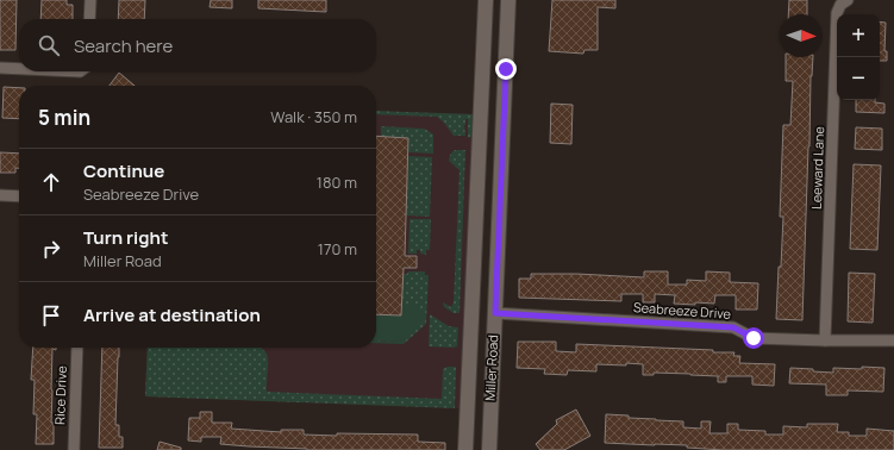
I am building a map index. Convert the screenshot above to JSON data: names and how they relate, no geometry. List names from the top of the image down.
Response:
{
  "streets": {
    "main road": ["Miller Road"],
    "street": ["Leeward Lane", "Seabreeze Drive", "Rice Drive"]
  },
  "crossings": [
    ["Leeward Lane", "Seabreeze Drive"],
    ["Seabreeze Drive", "Miller Road"]
  ],
  "north": "right",
  "page": {
    "map_buttons": ["+", "−"],
    "search": "Search here",
    "heading": ["5 min", "Walk · 350 m"],
    "list": [
      ["Continue", "Seabreeze Drive", "180 m"],
      ["Turn right", "Miller Road", "170 m"],
      "Arrive at destination"
    ]
  }
}
